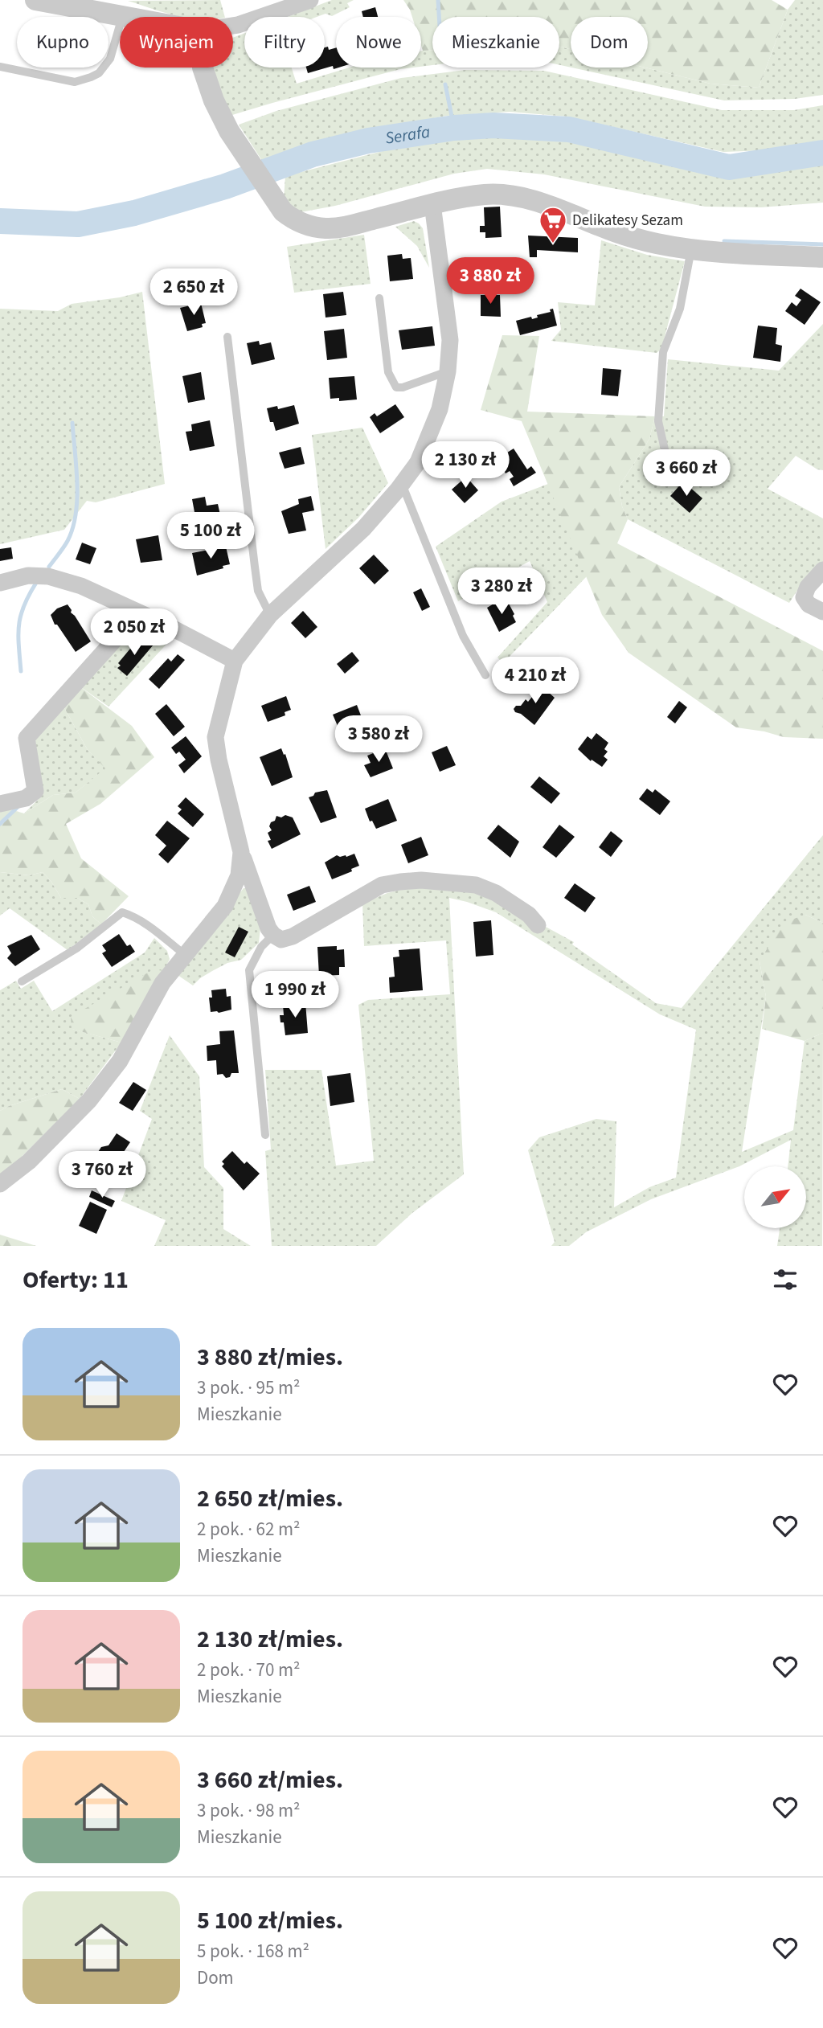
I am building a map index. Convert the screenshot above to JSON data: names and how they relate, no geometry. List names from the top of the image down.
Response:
{
  "water": ["Serafa"],
  "places": {
    "supermarket": ["Delikatesy Sezam"]
  },
  "north": "top right",
  "page": {
    "chip": [
      "Kupno",
      "Wynajem",
      "Filtry",
      "Nowe",
      "Mieszkanie",
      "Dom"
    ],
    "price": [
      "3 880 zł",
      "2 650 zł",
      "2 130 zł",
      "3 660 zł",
      "5 100 zł",
      "3 280 zł",
      "2 050 zł",
      "4 210 zł",
      "3 580 zł",
      "1 990 zł",
      "3 760 zł"
    ],
    "heading": "Oferty: 11",
    "list": [
      {
        "name": "3 880 zł/mies.",
        "note": "3 pok. · 95 m² · Mieszkanie"
      },
      {
        "name": "2 650 zł/mies.",
        "note": "2 pok. · 62 m² · Mieszkanie"
      },
      {
        "name": "2 130 zł/mies.",
        "note": "2 pok. · 70 m² · Mieszkanie"
      },
      {
        "name": "3 660 zł/mies.",
        "note": "3 pok. · 98 m² · Mieszkanie"
      },
      {
        "name": "5 100 zł/mies.",
        "note": "5 pok. · 168 m² · Dom"
      }
    ]
  }
}
